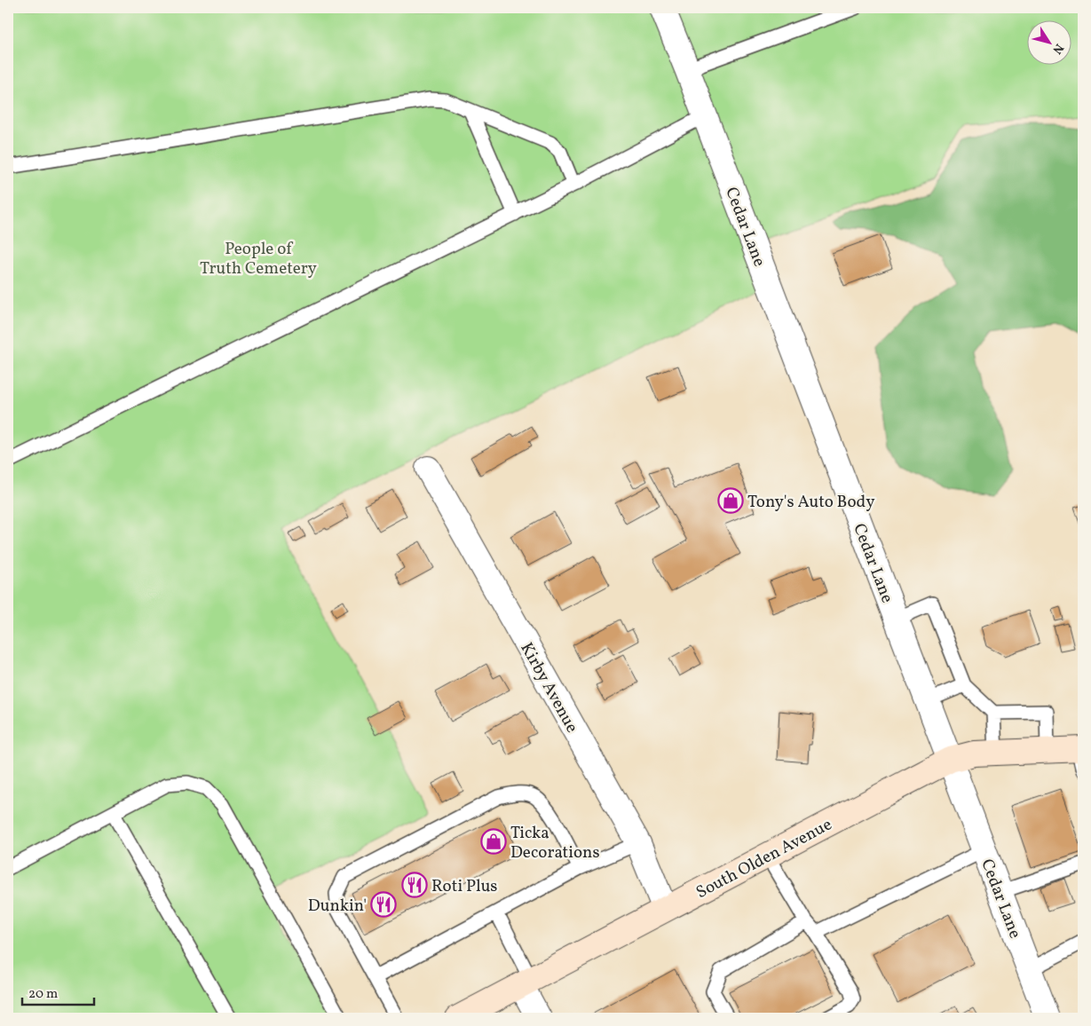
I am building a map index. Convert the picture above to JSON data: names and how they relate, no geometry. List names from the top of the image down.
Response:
{
  "streets": {
    "main road": ["South Olden Avenue"],
    "street": ["Cedar Lane", "Kirby Avenue"]
  },
  "crossings": [
    ["Cedar Lane", "South Olden Avenue"],
    ["Kirby Avenue", "South Olden Avenue"]
  ],
  "parks": ["People of Truth Cemetery"],
  "places": {
    "shop": ["Tony's Auto Body", "Ticka Decorations"],
    "restaurant": ["Roti Plus", "Dunkin'"]
  },
  "scale_bar": "20 m",
  "north": "bottom right"
}
